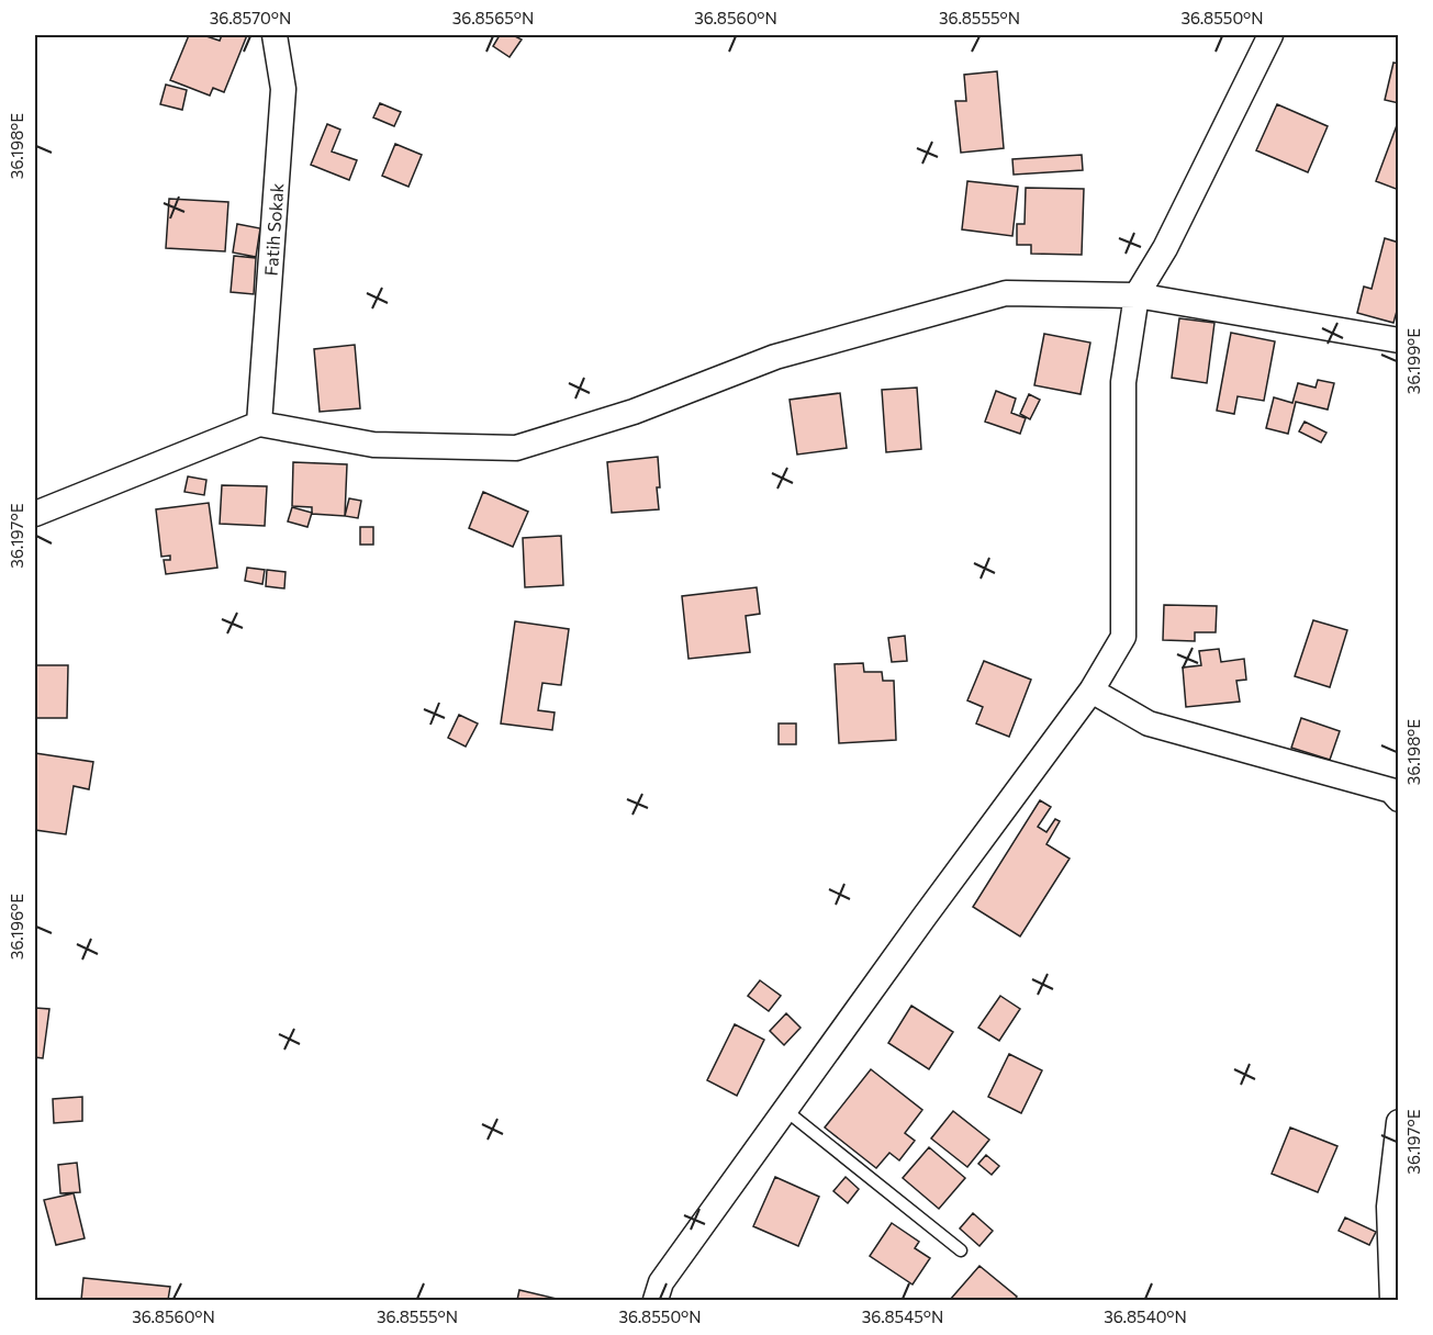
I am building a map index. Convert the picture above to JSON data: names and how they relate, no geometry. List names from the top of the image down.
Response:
{
  "streets": {
    "street": ["Fatih Sokak"]
  },
  "coordinates": [
    "36.8570°N",
    "36.8565°N",
    "36.8560°N",
    "36.8555°N",
    "36.8550°N",
    "36.198°E",
    "36.199°E",
    "36.197°E",
    "36.196°E",
    "36.8545°N",
    "36.8540°N"
  ]
}
